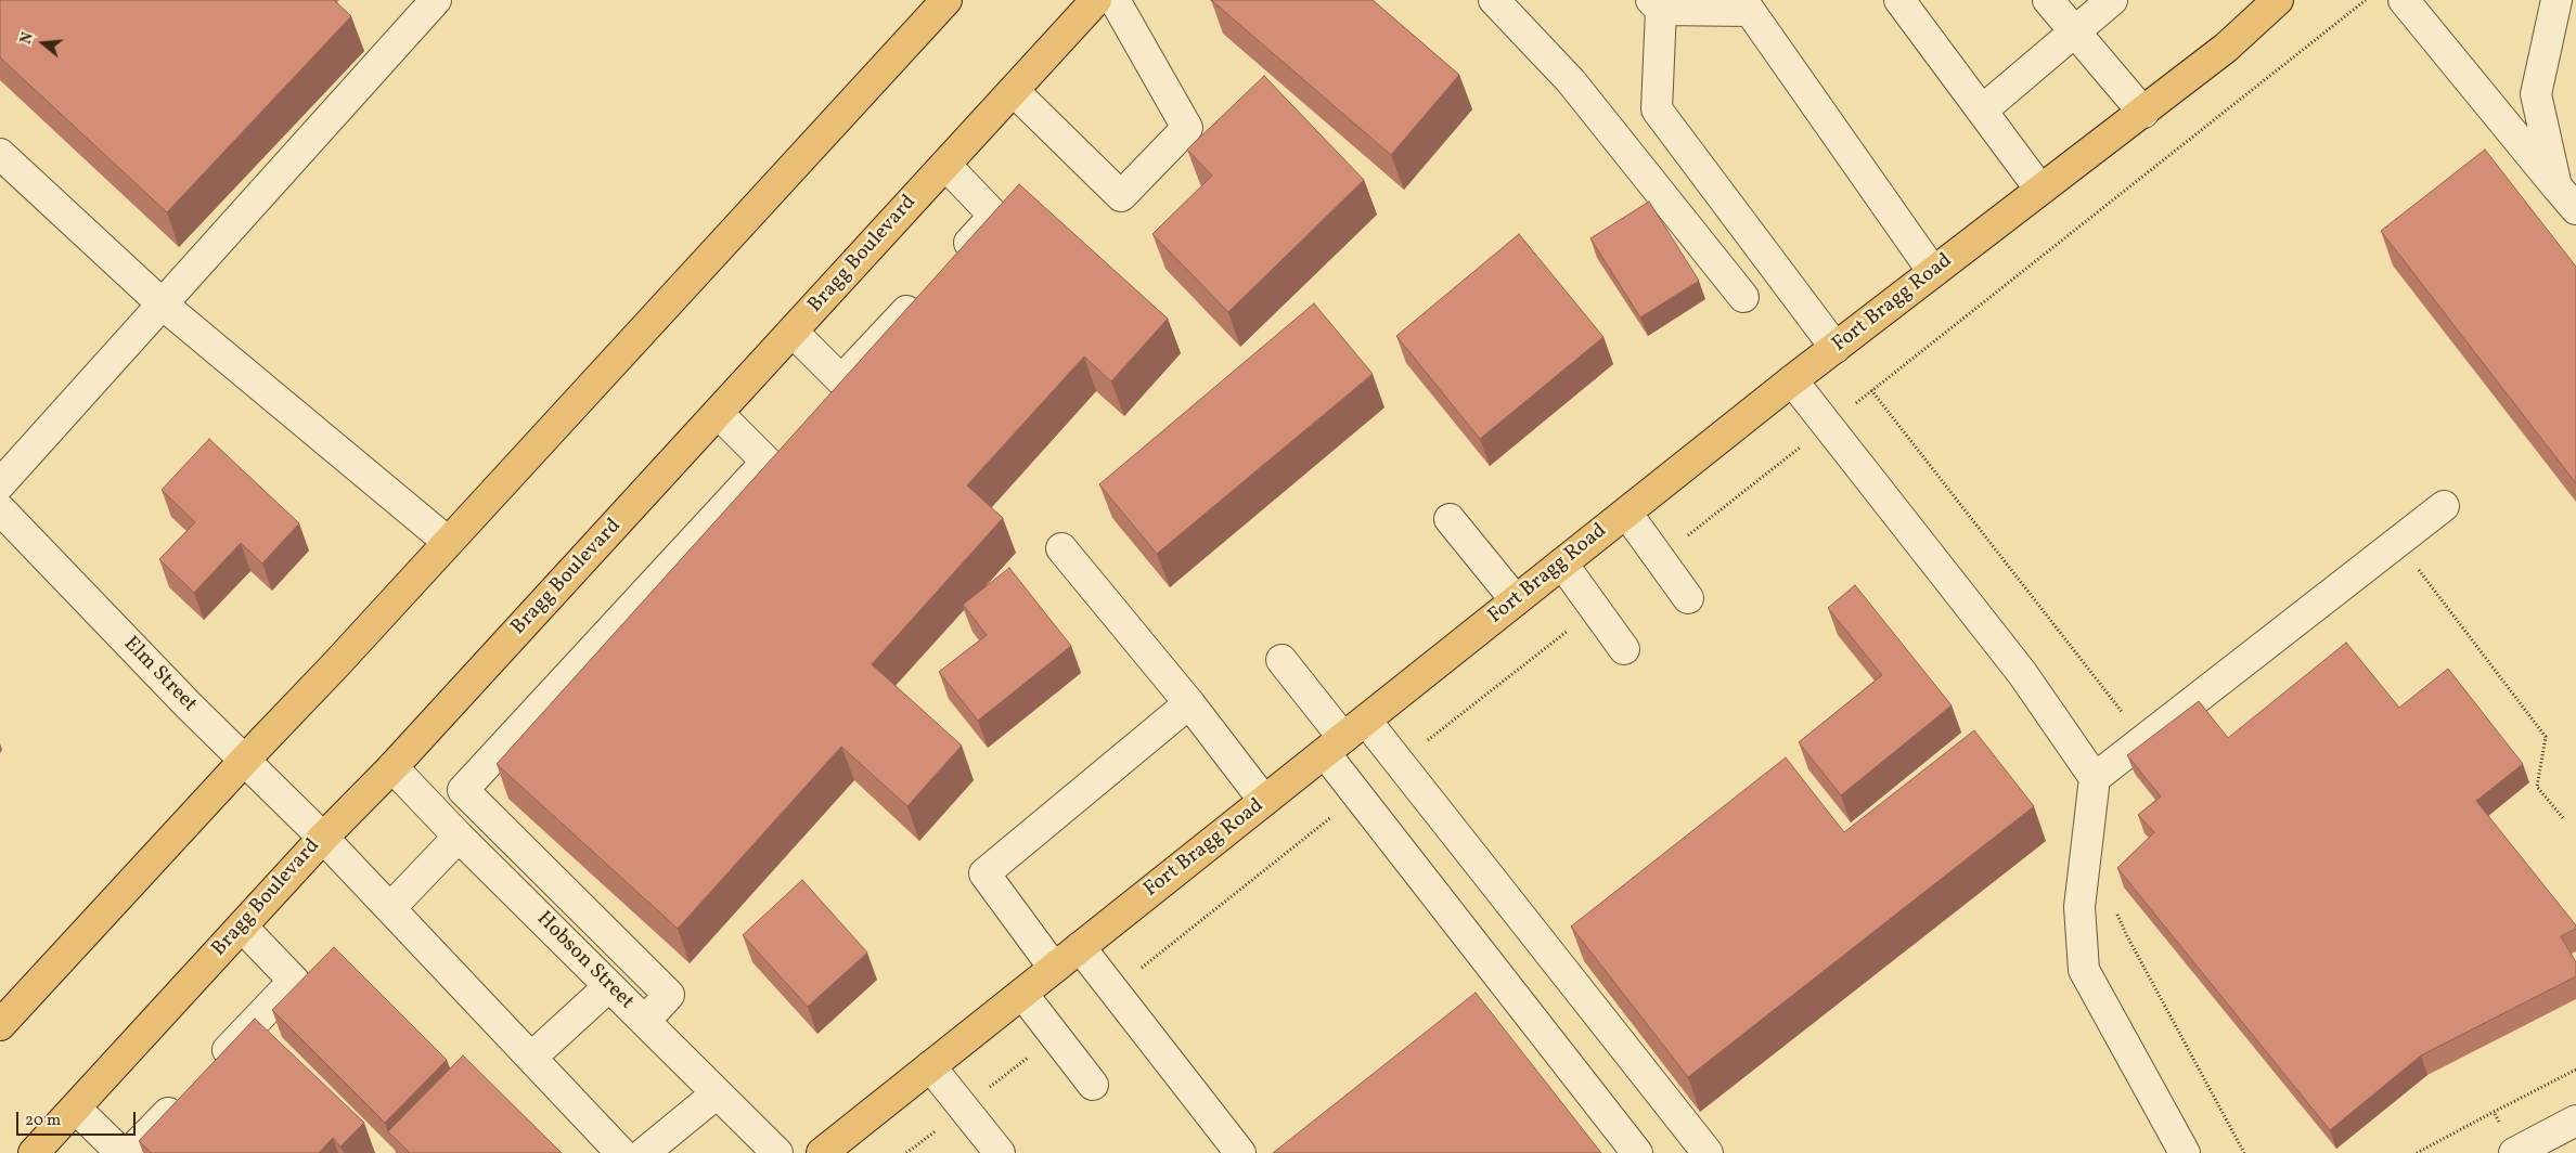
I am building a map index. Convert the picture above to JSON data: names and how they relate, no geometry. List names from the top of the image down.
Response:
{
  "streets": {
    "main road": ["Bragg Boulevard", "Fort Bragg Road"],
    "street": ["Elm Street", "Hobson Street"]
  },
  "crossings": [
    ["Bragg Boulevard", "Elm Street"],
    ["Bragg Boulevard", "Hobson Street"]
  ],
  "scale_bar": "20 m",
  "north": "left"
}
